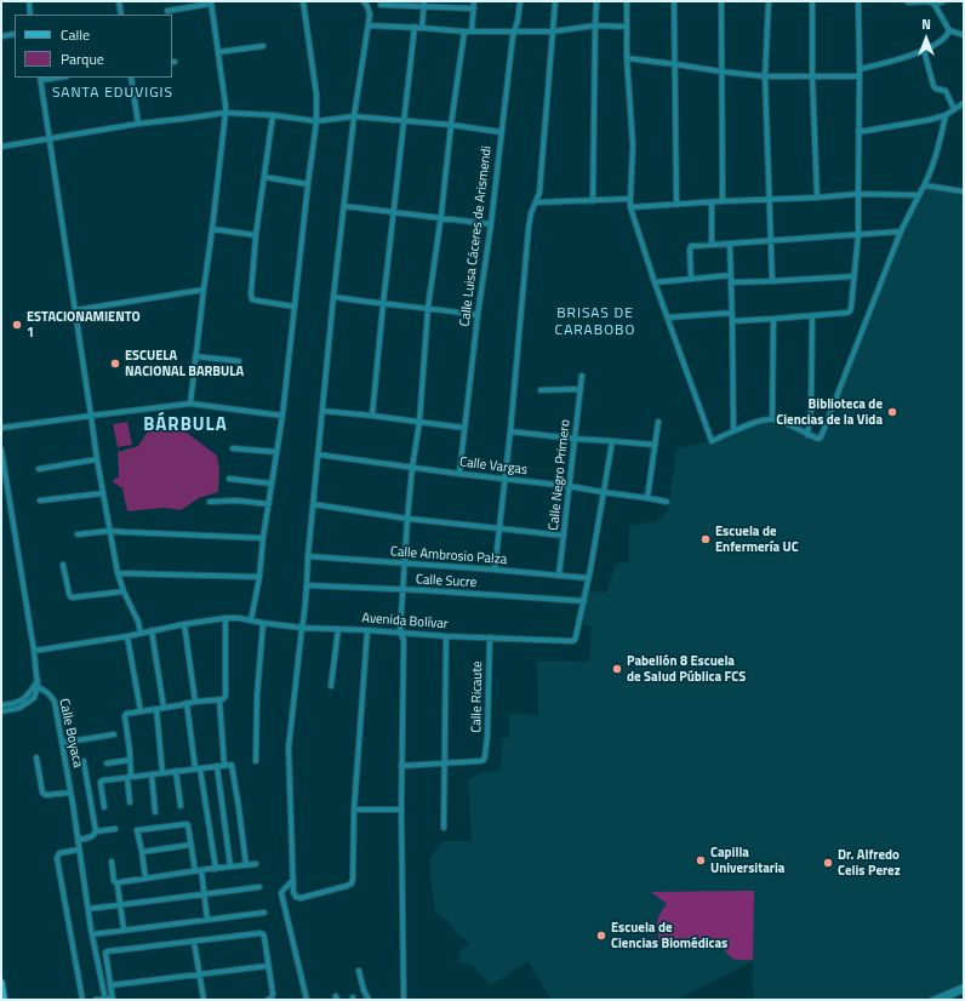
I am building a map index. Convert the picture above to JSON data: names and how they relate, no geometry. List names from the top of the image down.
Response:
{
  "streets": {
    "street": [
      "Calle Luisa Cáceres de Arismendi",
      "Calle Vargas",
      "Calle Negro Primero",
      "Calle Ambrosio Palza",
      "Calle Sucre",
      "Avenida Bolívar",
      "Calle Ricaute",
      "Calle Boyaca"
    ]
  },
  "crossings": [
    ["Calle Luisa Cáceres de Arismendi", "Calle Vargas"],
    ["Calle Vargas", "Calle Negro Primero"],
    ["Calle Vargas", "Avenida Bolívar"],
    ["Calle Negro Primero", "Calle Ambrosio Palza"],
    ["Calle Ambrosio Palza", "Avenida Bolívar"],
    ["Calle Sucre", "Avenida Bolívar"],
    ["Avenida Bolívar", "Calle Ricaute"]
  ],
  "districts": ["SANTA EDUVIGIS", "BRISAS DE CARABOBO", "BÁRBULA"],
  "places": [
    "ESTACIONAMIENTO 1",
    "ESCUELA NACIONAL BARBULA",
    "Biblioteca de Ciencias de la Vida",
    "Escuela de Enfermería UC",
    "Pabellón 8 Escuela de Salud Pública FCS",
    "Capilla Universitaria",
    "Dr. Alfredo Celis Perez",
    "Escuela de Ciencias Biomédicas"
  ],
  "legend": ["Calle", "Parque"],
  "north": "top"
}
